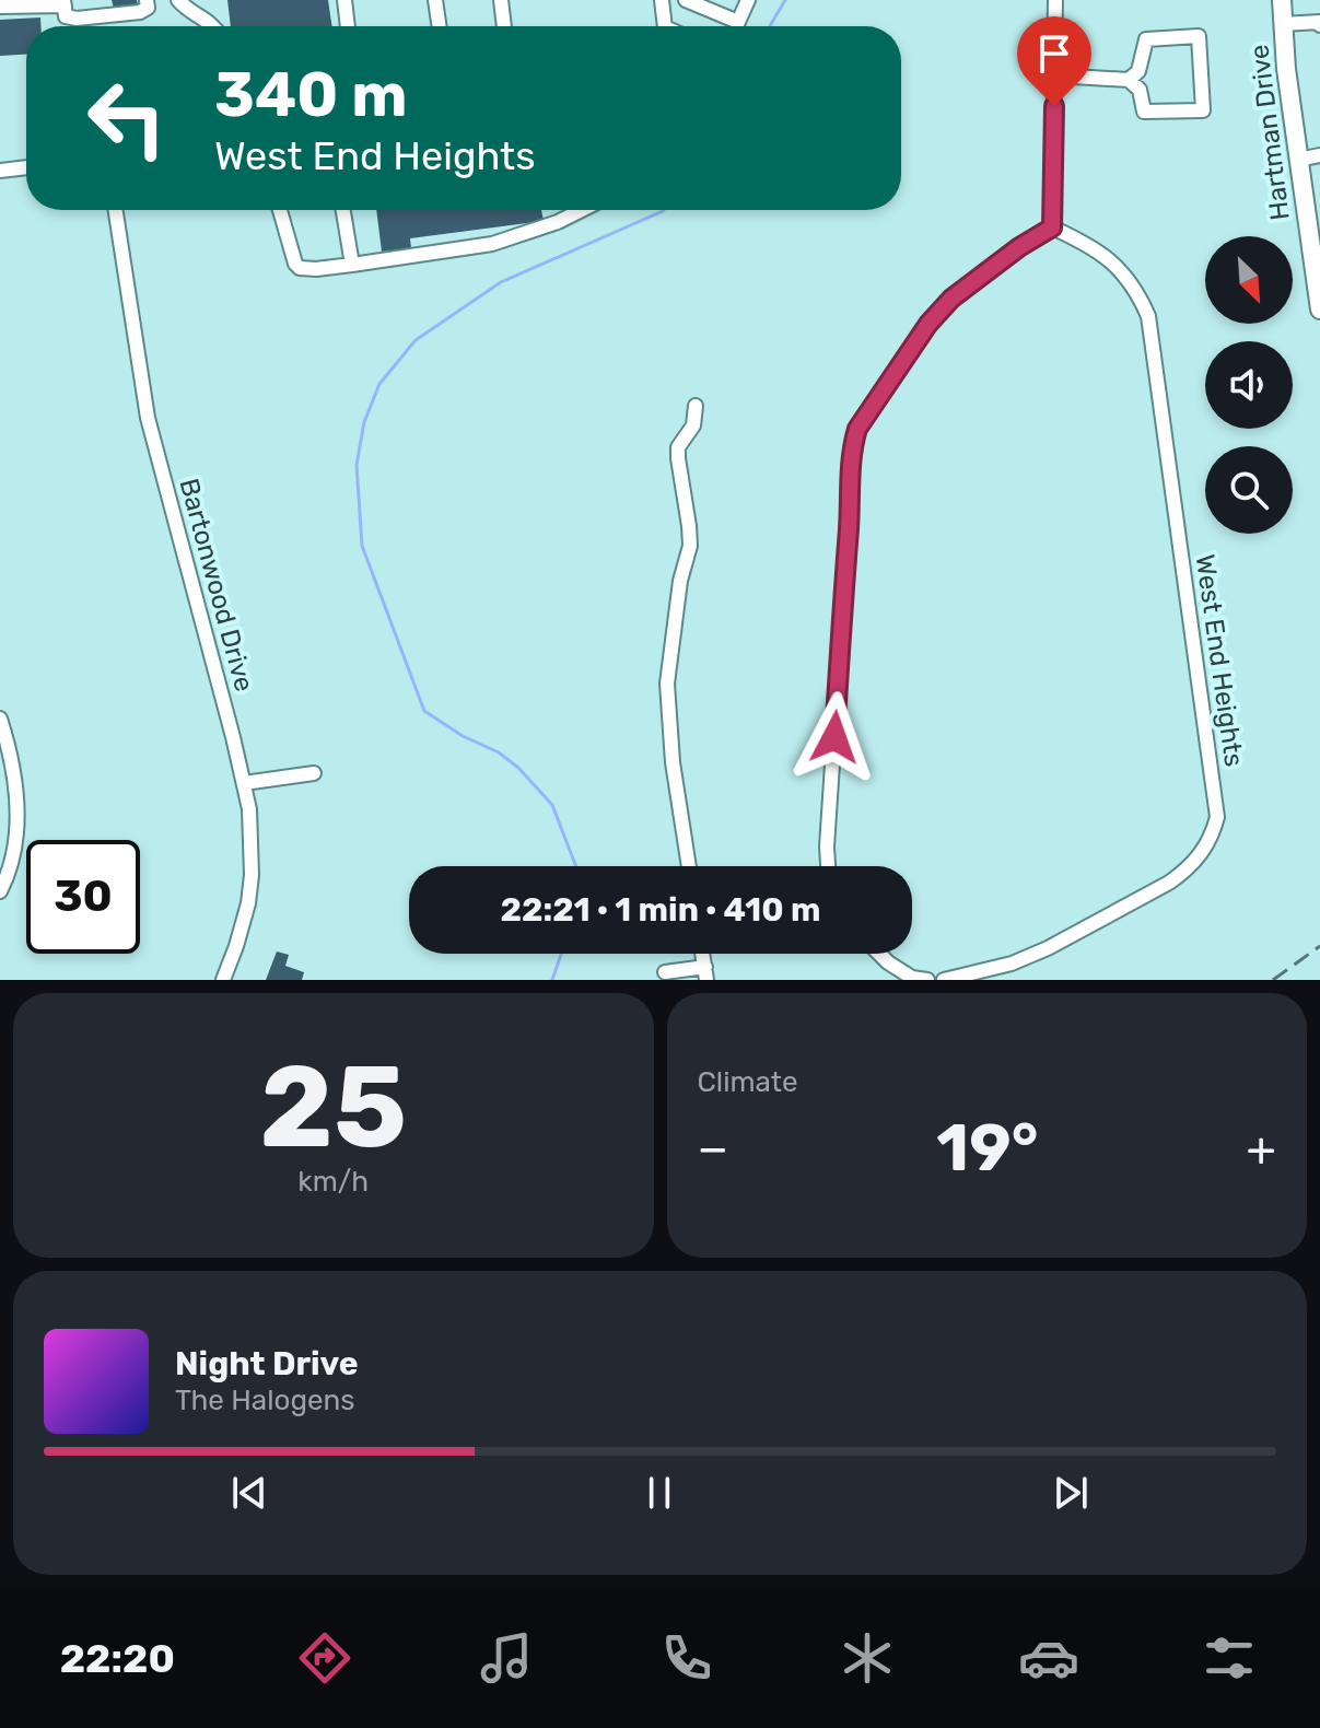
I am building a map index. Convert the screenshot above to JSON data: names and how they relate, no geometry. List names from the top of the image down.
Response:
{
  "streets": {
    "main road": ["Hartman Drive"],
    "street": ["Bartonwood Drive", "West End Heights"]
  },
  "north": "bottom right",
  "page": {
    "turn": ["340 m", "West End Heights"],
    "limit": "30",
    "trip": "22:21 · 1 min · 410 m",
    "tile": [
      ["25", "km/h"],
      "Climate"
    ],
    "heat": ["−", "19°", "+"],
    "song": ["Night Drive", "The Halogens"],
    "tabs": "22:20"
  }
}
